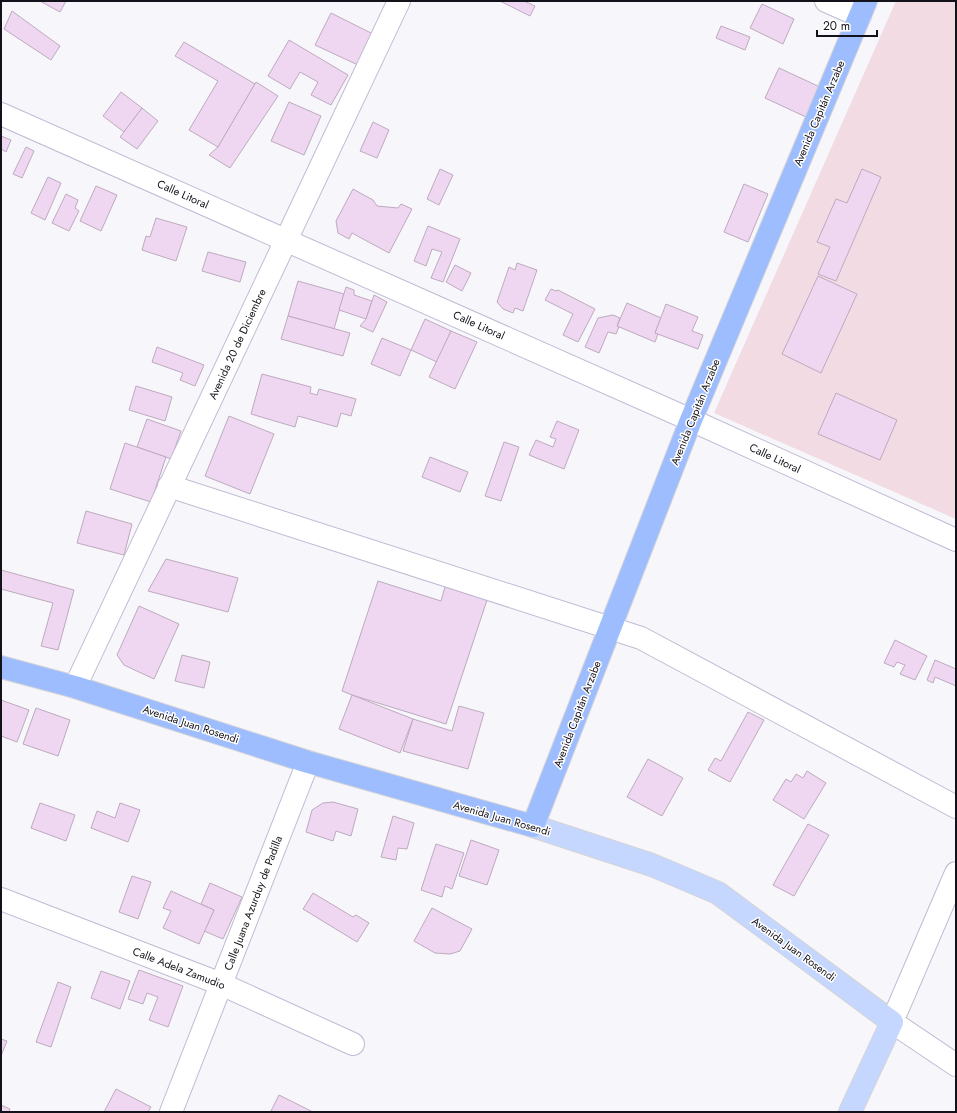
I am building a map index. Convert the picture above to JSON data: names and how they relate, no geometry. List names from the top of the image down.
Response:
{
  "streets": {
    "highway": ["Avenida Capitán Arzabe", "Avenida Juan Rosendi"],
    "street": [
      "Calle Litoral",
      "Avenida 20 de Diciembre",
      "Calle Juana Azurduy de Padilla",
      "Calle Adela Zamudio"
    ]
  },
  "crossings": [
    ["Avenida Capitán Arzabe", "Calle Litoral"],
    ["Avenida Capitán Arzabe", "Avenida Juan Rosendi"],
    ["Calle Litoral", "Avenida 20 de Diciembre"],
    ["Avenida 20 de Diciembre", "Avenida Juan Rosendi"],
    ["Avenida Juan Rosendi", "Calle Juana Azurduy de Padilla"],
    ["Calle Juana Azurduy de Padilla", "Calle Adela Zamudio"]
  ],
  "scale_bar": "20 m"
}
